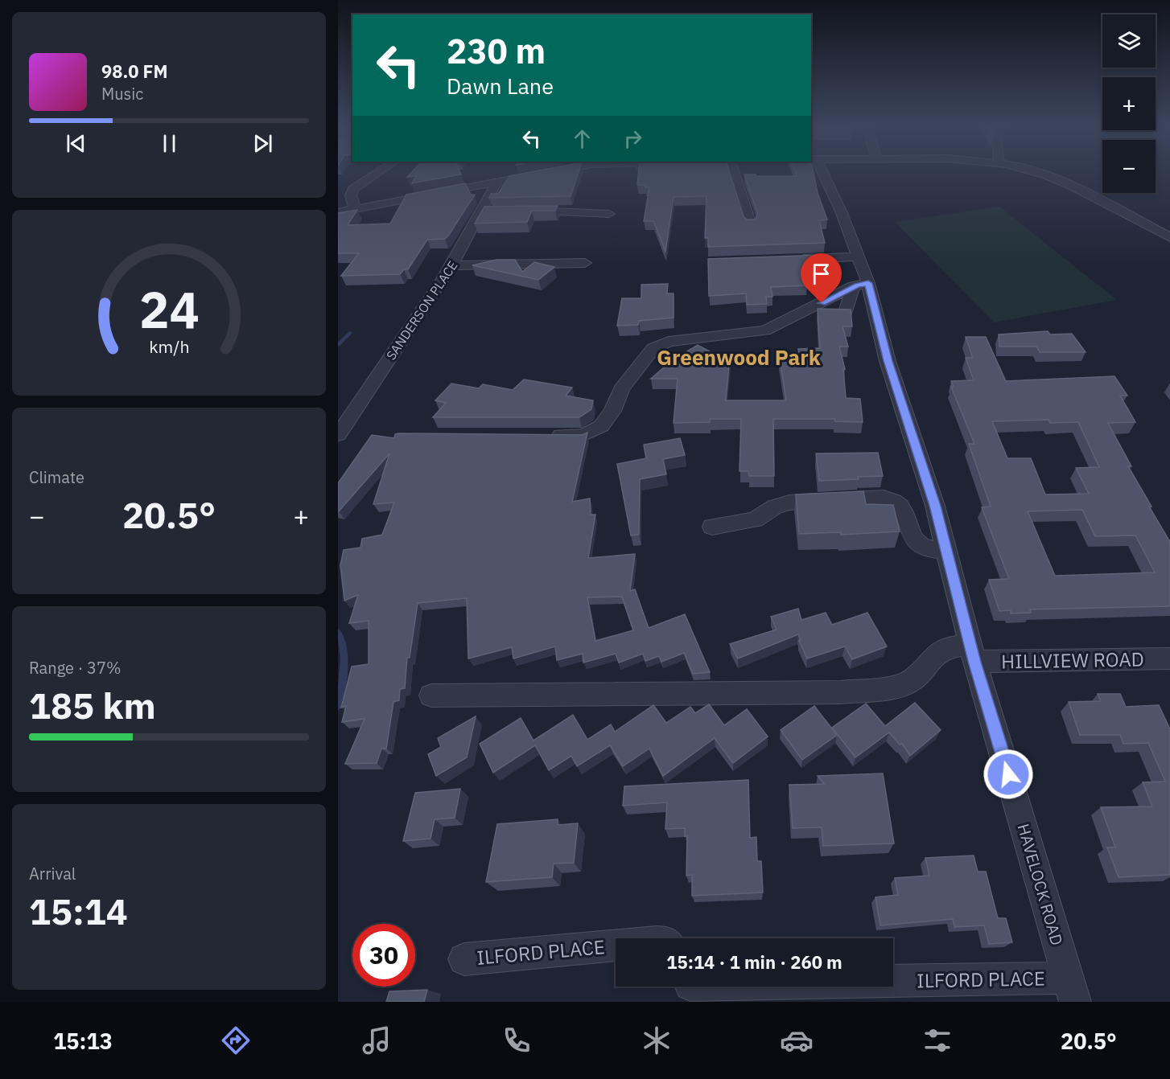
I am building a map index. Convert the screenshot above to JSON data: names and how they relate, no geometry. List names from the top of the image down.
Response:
{
  "streets": {
    "street": [
      "SANDERSON PLACE",
      "HILLVIEW ROAD",
      "HAVELOCK ROAD",
      "ILFORD PLACE"
    ]
  },
  "crossings": [
    ["HILLVIEW ROAD", "HAVELOCK ROAD"],
    ["HAVELOCK ROAD", "ILFORD PLACE"]
  ],
  "districts": ["Greenwood Park"],
  "page": {
    "map_buttons": ["+", "−"],
    "turn": ["230 m", "Dawn Lane"],
    "song": ["98.0 FM", "Music"],
    "tile": [
      "Climate",
      ["Range · 37%", "185 km"],
      ["Arrival", "15:14"]
    ],
    "heat": ["−", "20.5°", "+"],
    "limit": "30",
    "trip": "15:14 · 1 min · 260 m",
    "tabs": ["15:13", "20.5°"],
    "gauge": ["24", "km/h"]
  }
}
